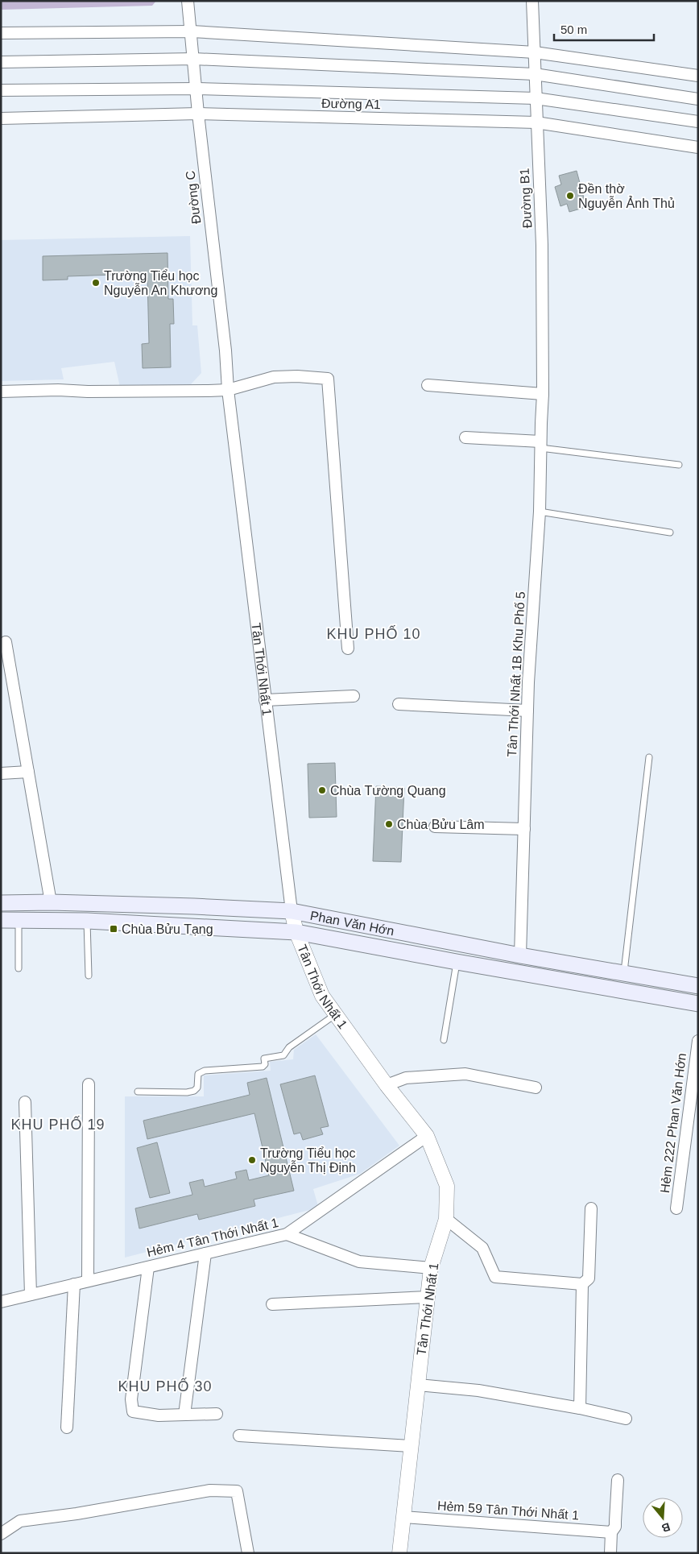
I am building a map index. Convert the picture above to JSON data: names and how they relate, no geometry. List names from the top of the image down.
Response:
{
  "streets": {
    "main road": ["Phan Văn Hớn"],
    "street": [
      "Đường A1",
      "Đường C",
      "Đường B1",
      "Tân Thới Nhất 1",
      "Tân Thới Nhất 1B Khu Phố 5",
      "Hẻm 222 Phan Văn Hớn",
      "Hẻm 4 Tân Thới Nhất 1",
      "Hẻm 59 Tân Thới Nhất 1"
    ]
  },
  "crossings": [
    ["Đường A1", "Đường C"],
    ["Đường A1", "Đường B1"],
    ["Đường C", "Tân Thới Nhất 1"],
    ["Đường B1", "Tân Thới Nhất 1B Khu Phố 5"],
    ["Tân Thới Nhất 1", "Phan Văn Hớn"],
    ["Tân Thới Nhất 1", "Hẻm 4 Tân Thới Nhất 1"],
    ["Tân Thới Nhất 1", "Hẻm 59 Tân Thới Nhất 1"],
    ["Tân Thới Nhất 1B Khu Phố 5", "Phan Văn Hớn"]
  ],
  "districts": ["KHU PHỐ 10", "KHU PHỐ 19", "KHU PHỐ 30"],
  "places": {
    "other": [
      "Đền thờ Nguyễn Ảnh Thủ",
      "Trường Tiểu học Nguyễn An Khương",
      "Chùa Tường Quang",
      "Chùa Bửu Lâm",
      "Trường Tiểu học Nguyễn Thị Định"
    ],
    "transit": ["Chùa Bửu Tạng"]
  },
  "scale_bar": "50 m",
  "north": "bottom"
}
